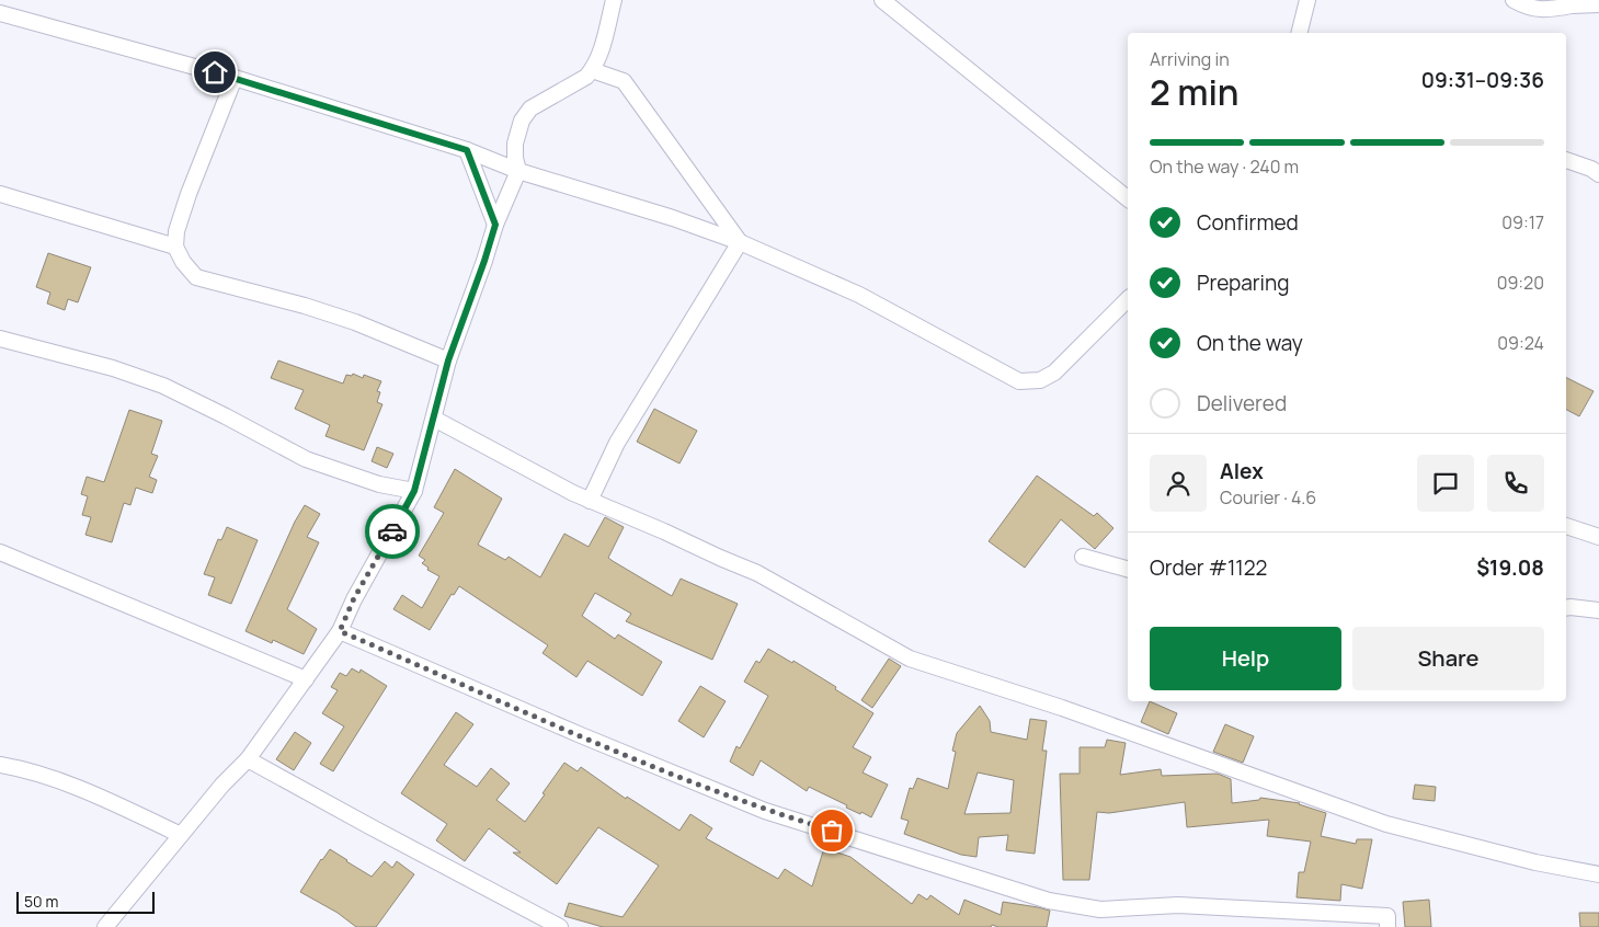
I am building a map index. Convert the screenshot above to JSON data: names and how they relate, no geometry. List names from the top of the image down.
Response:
{
  "scale_bar": "50 m",
  "page": {
    "heading": ["2 min", "Arriving in", "09:31–09:36"],
    "panel": [
      "Alex",
      "Courier · 4.6",
      "Order #1122",
      "$19.08"
    ],
    "bar": "On the way · 240 m",
    "list": [
      ["Confirmed", "09:17"],
      ["Preparing", "09:20"],
      ["On the way", "09:24"],
      "Delivered"
    ],
    "buttons": ["Help", "Share"],
    "scale": "50 m"
  }
}
